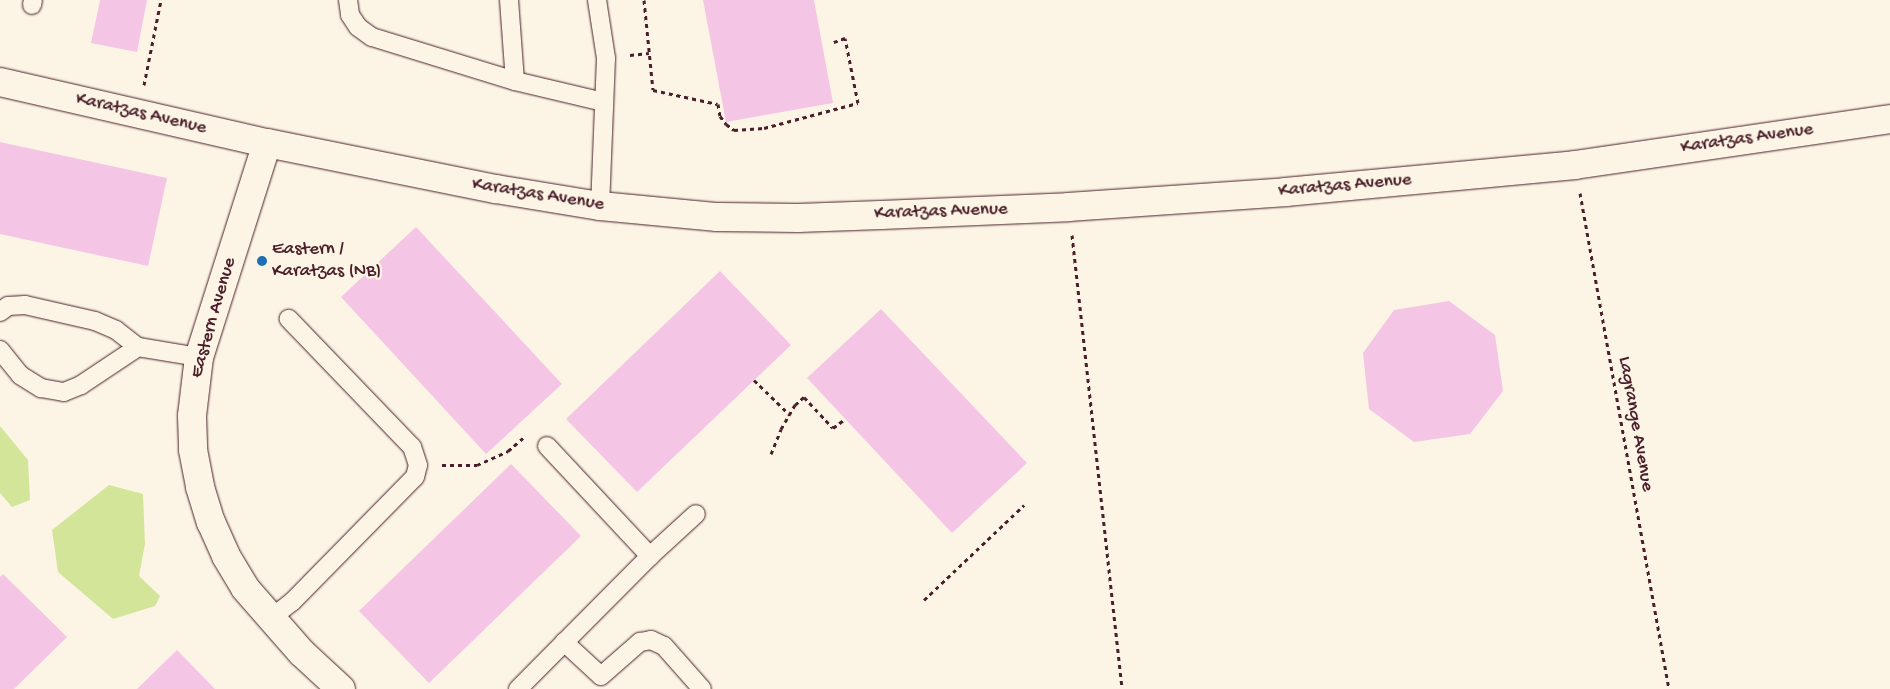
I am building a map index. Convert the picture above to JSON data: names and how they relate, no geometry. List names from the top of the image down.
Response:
{
  "streets": {
    "street": ["Karatzas Avenue", "Eastern Avenue"],
    "path": ["Lagrange Avenue"]
  },
  "crossings": [
    ["Karatzas Avenue", "Eastern Avenue"],
    ["Karatzas Avenue", "Lagrange Avenue"]
  ],
  "places": ["Eastern / Karatzas (NB)"]
}
